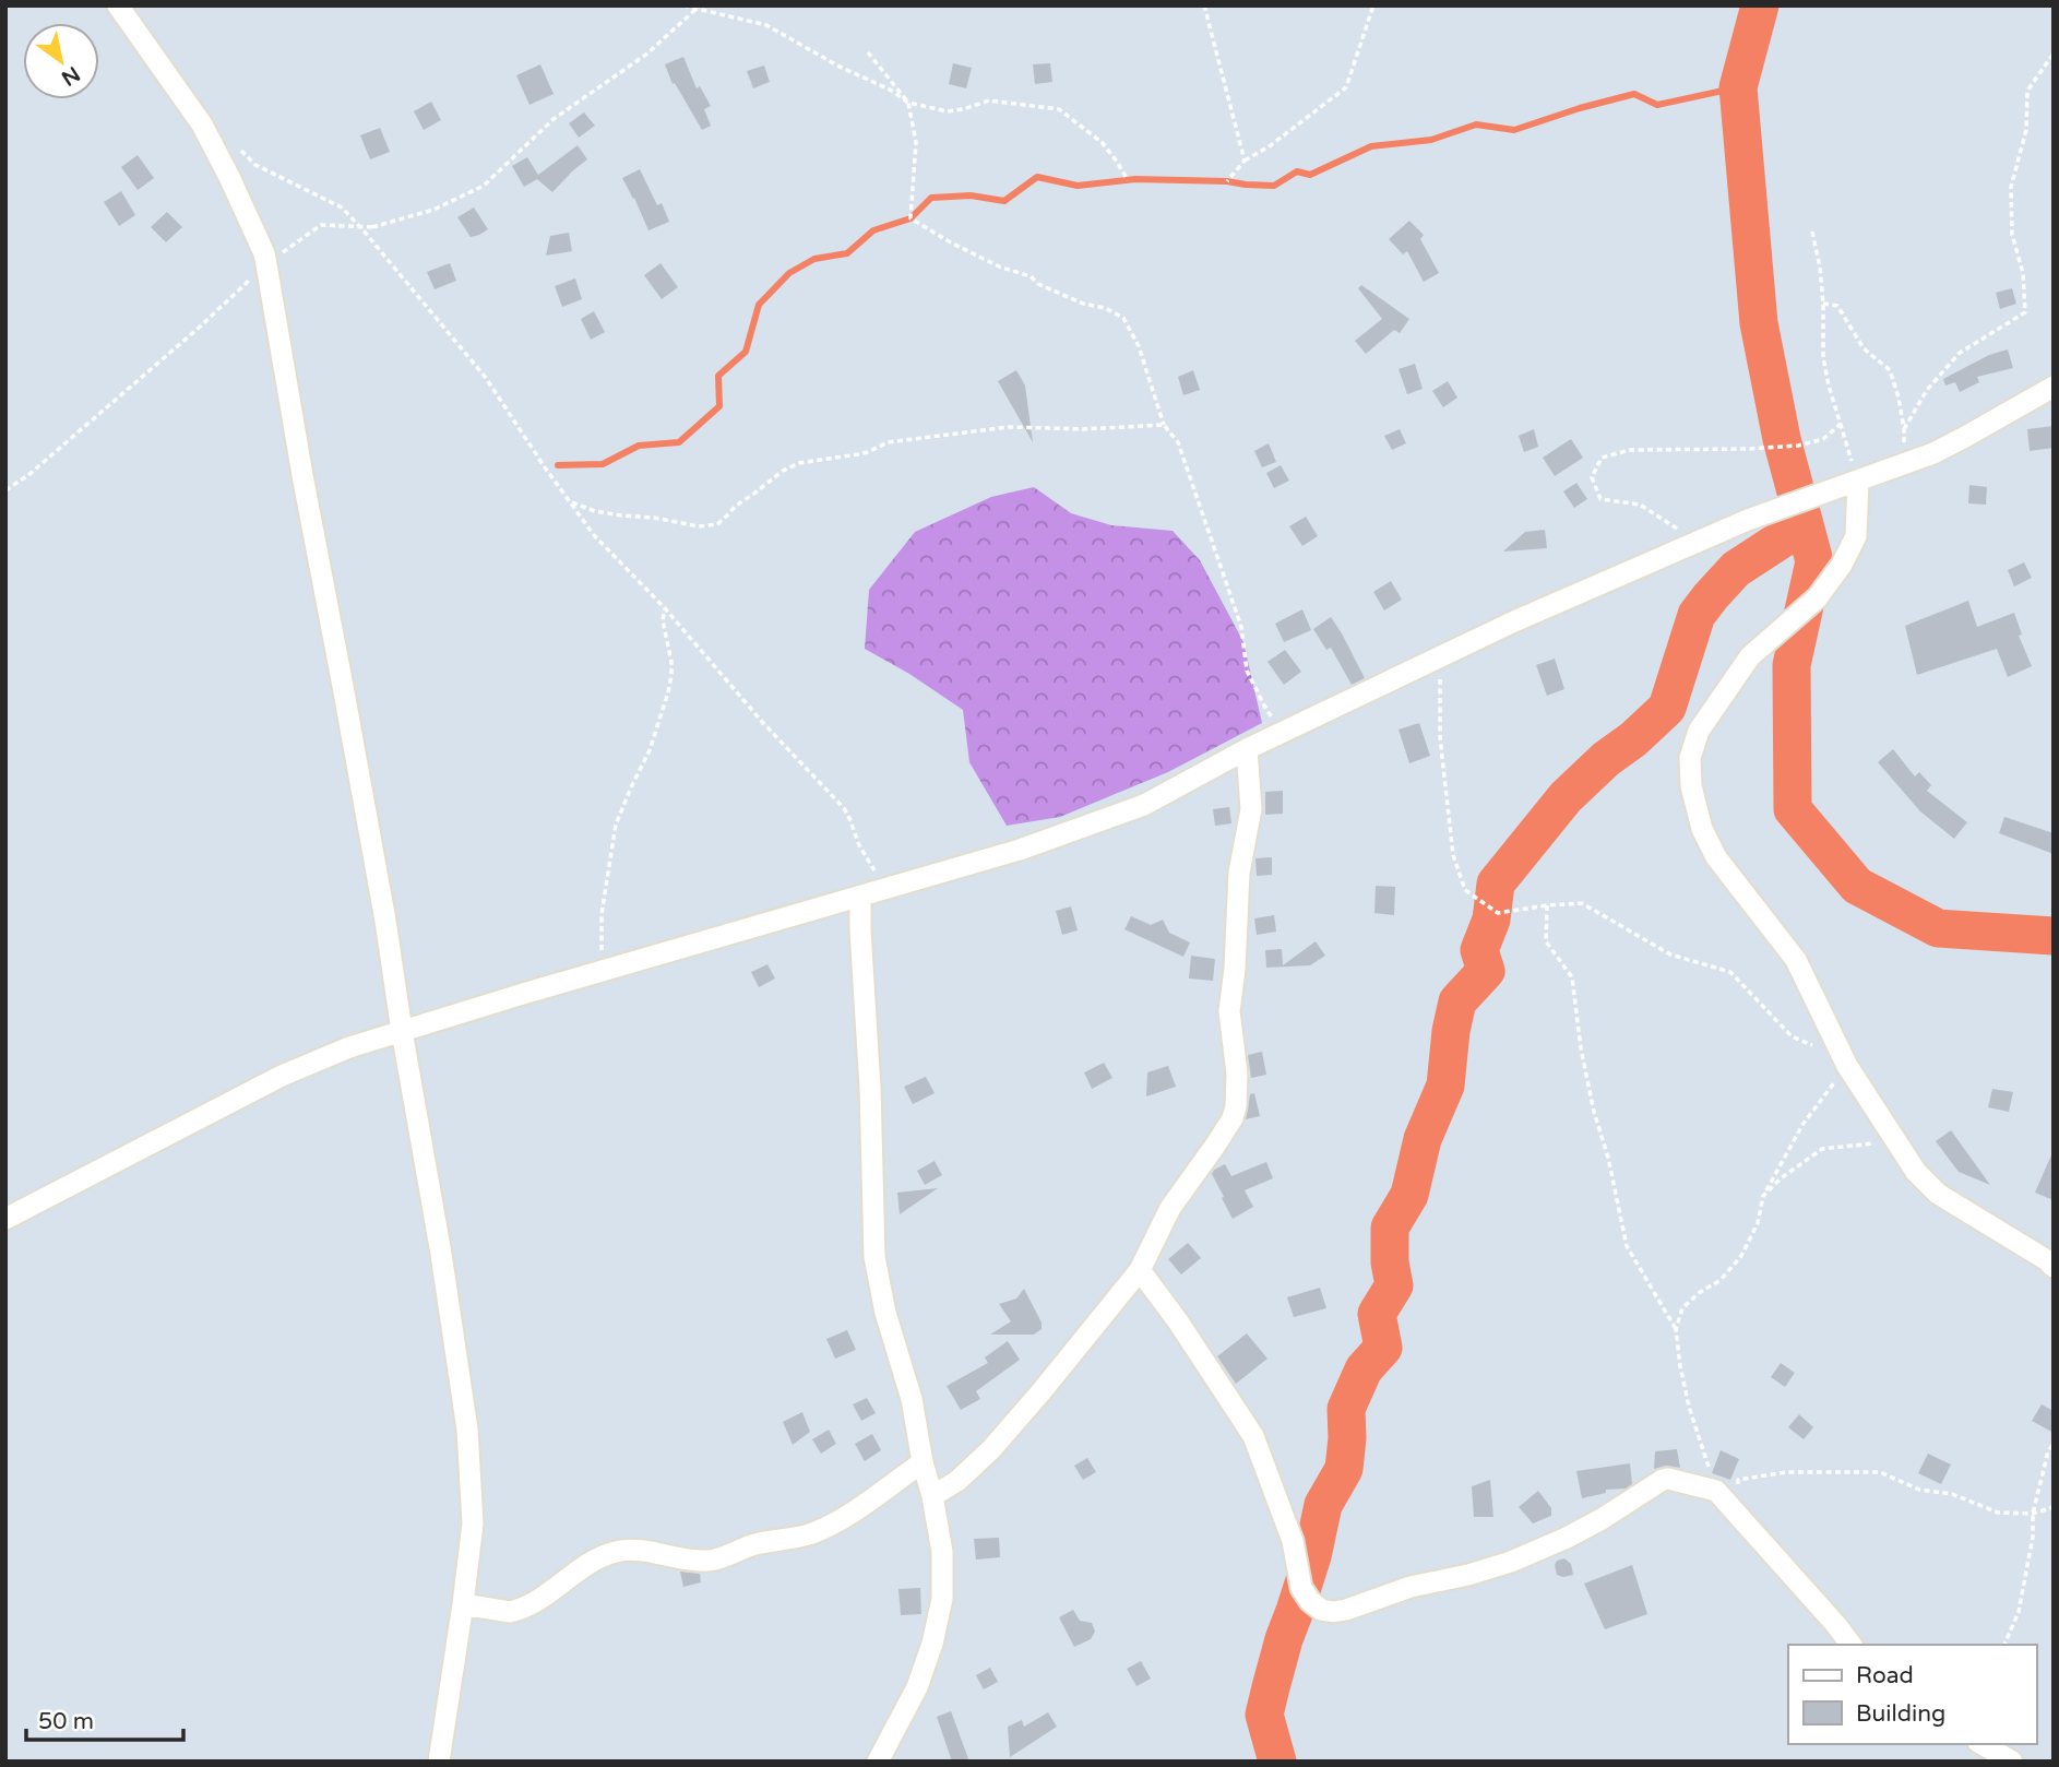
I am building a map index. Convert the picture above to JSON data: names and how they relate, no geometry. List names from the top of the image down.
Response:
{
  "legend": ["Road", "Building"],
  "scale_bar": "50 m",
  "north": "bottom right"
}
